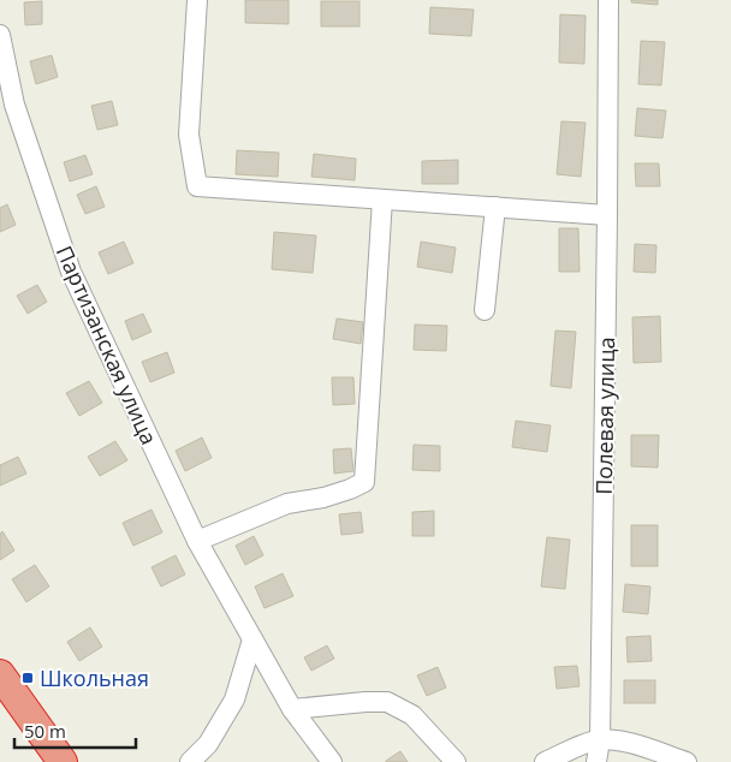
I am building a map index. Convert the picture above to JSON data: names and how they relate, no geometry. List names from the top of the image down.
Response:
{
  "streets": {
    "street": ["Партизанская улица", "Полевая улица"]
  },
  "places": {
    "transit": ["Школьная"]
  },
  "scale_bar": "50 m"
}
